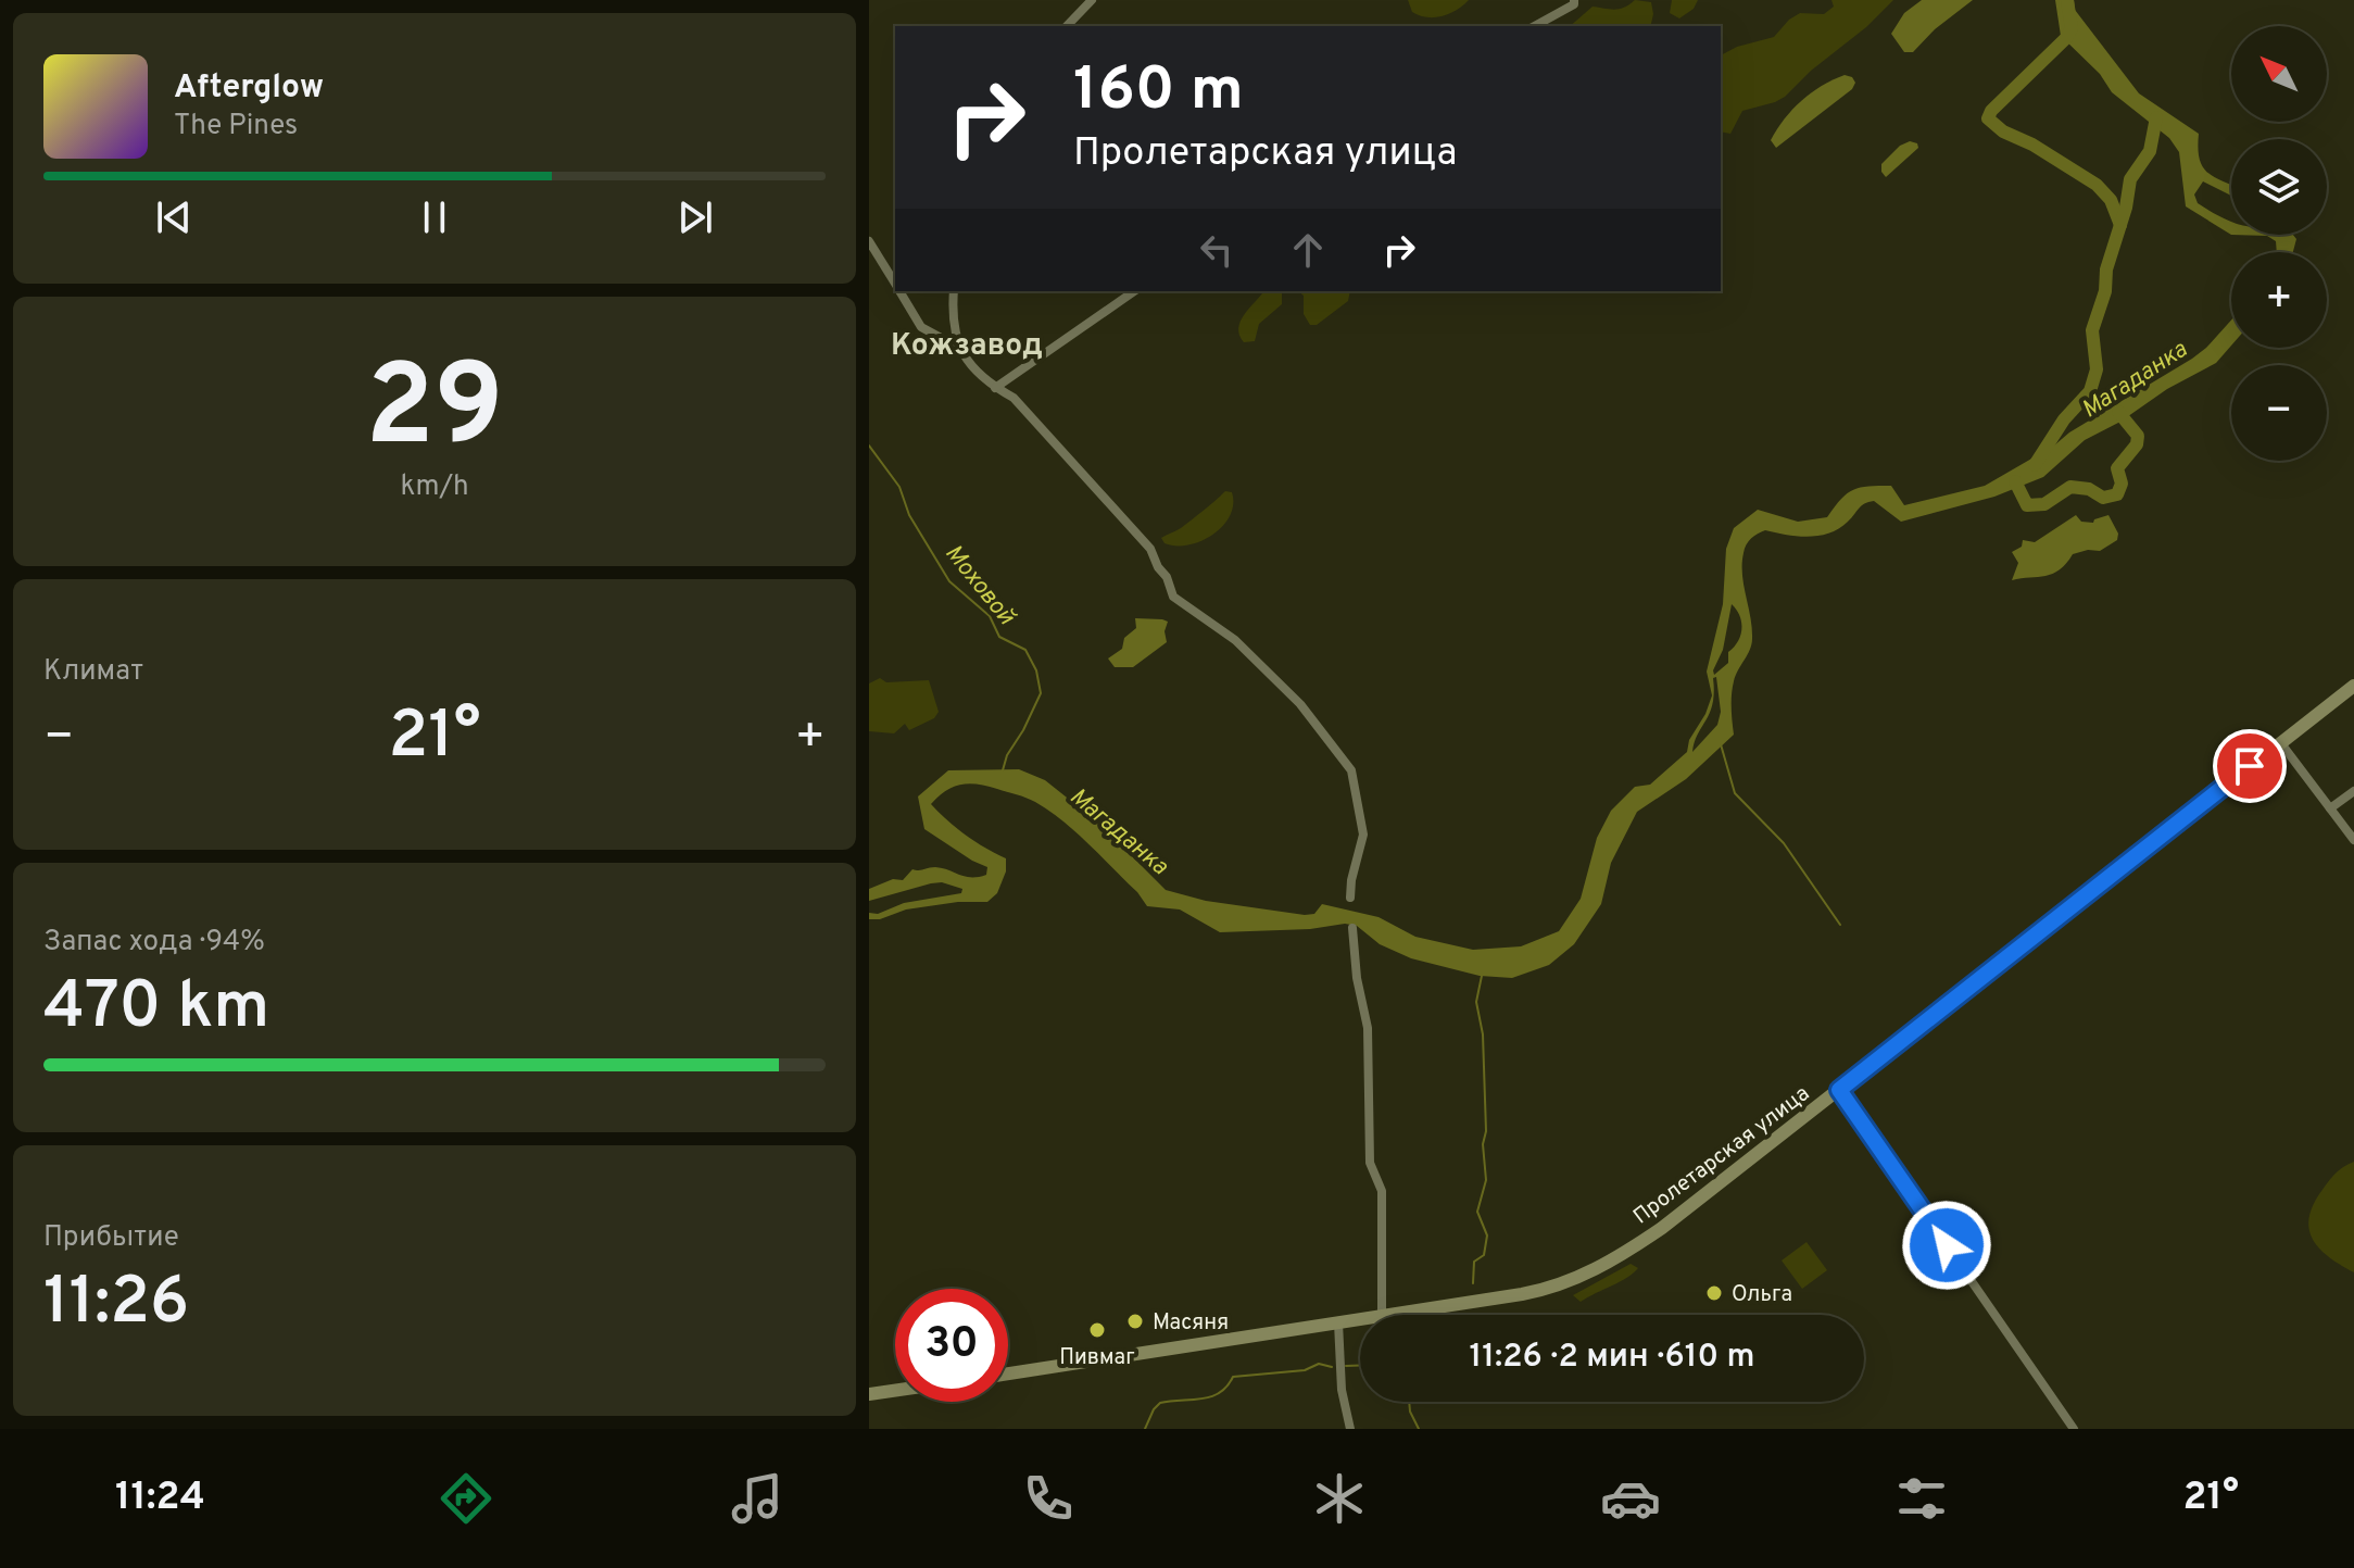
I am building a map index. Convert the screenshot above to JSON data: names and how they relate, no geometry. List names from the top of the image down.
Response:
{
  "streets": {
    "main road": ["Пролетарская улица"]
  },
  "districts": ["Кожзавод"],
  "water": ["Магаданка", "Моховой"],
  "places": ["Ольга", "Масяня", "Пивмаг"],
  "north": "top left",
  "page": {
    "map_buttons": ["+", "−"],
    "turn": ["160 m", "Пролетарская улица"],
    "song": ["Afterglow", "The Pines"],
    "tile": [
      ["29", "km/h"],
      "Климат",
      ["Запас хода · 94%", "470 km"],
      ["Прибытие", "11:26"]
    ],
    "heat": ["−", "21°", "+"],
    "limit": "30",
    "trip": "11:26 · 2 мин · 610 m",
    "tabs": ["11:24", "21°"]
  }
}
